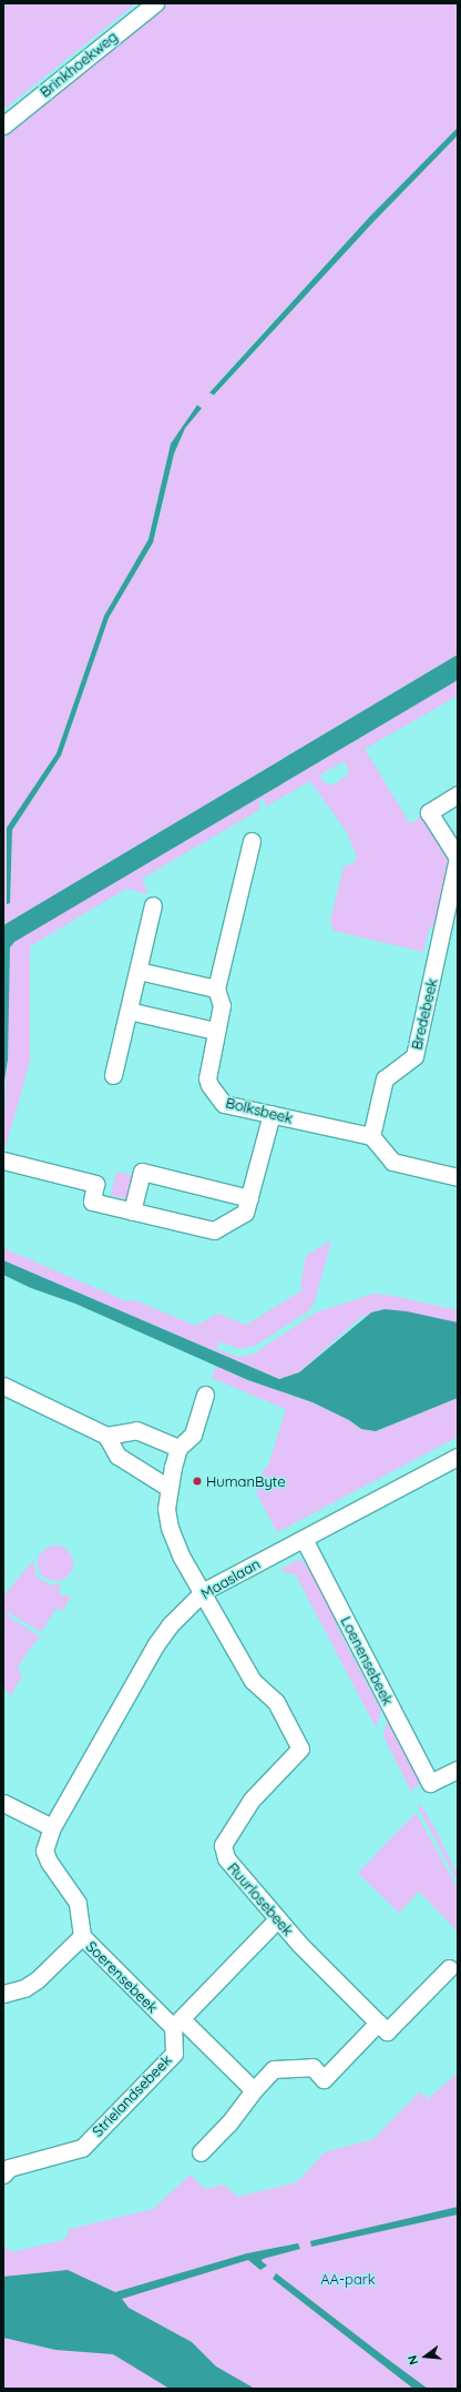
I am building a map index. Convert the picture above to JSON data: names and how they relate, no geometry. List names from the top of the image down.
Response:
{
  "streets": {
    "street": [
      "Brinkhoekweg",
      "Bredebeek",
      "Bolksbeek",
      "Maaslaan",
      "Loenensebeek",
      "Ruurlosebeek",
      "Soerensebeek",
      "Strielandsebeek"
    ]
  },
  "crossings": [
    ["Bredebeek", "Bolksbeek"],
    ["Maaslaan", "Loenensebeek"],
    ["Maaslaan", "Ruurlosebeek"],
    ["Maaslaan", "Soerensebeek"],
    ["Soerensebeek", "Strielandsebeek"]
  ],
  "parks": ["AA-park"],
  "places": ["HumanByte"],
  "north": "left"
}
